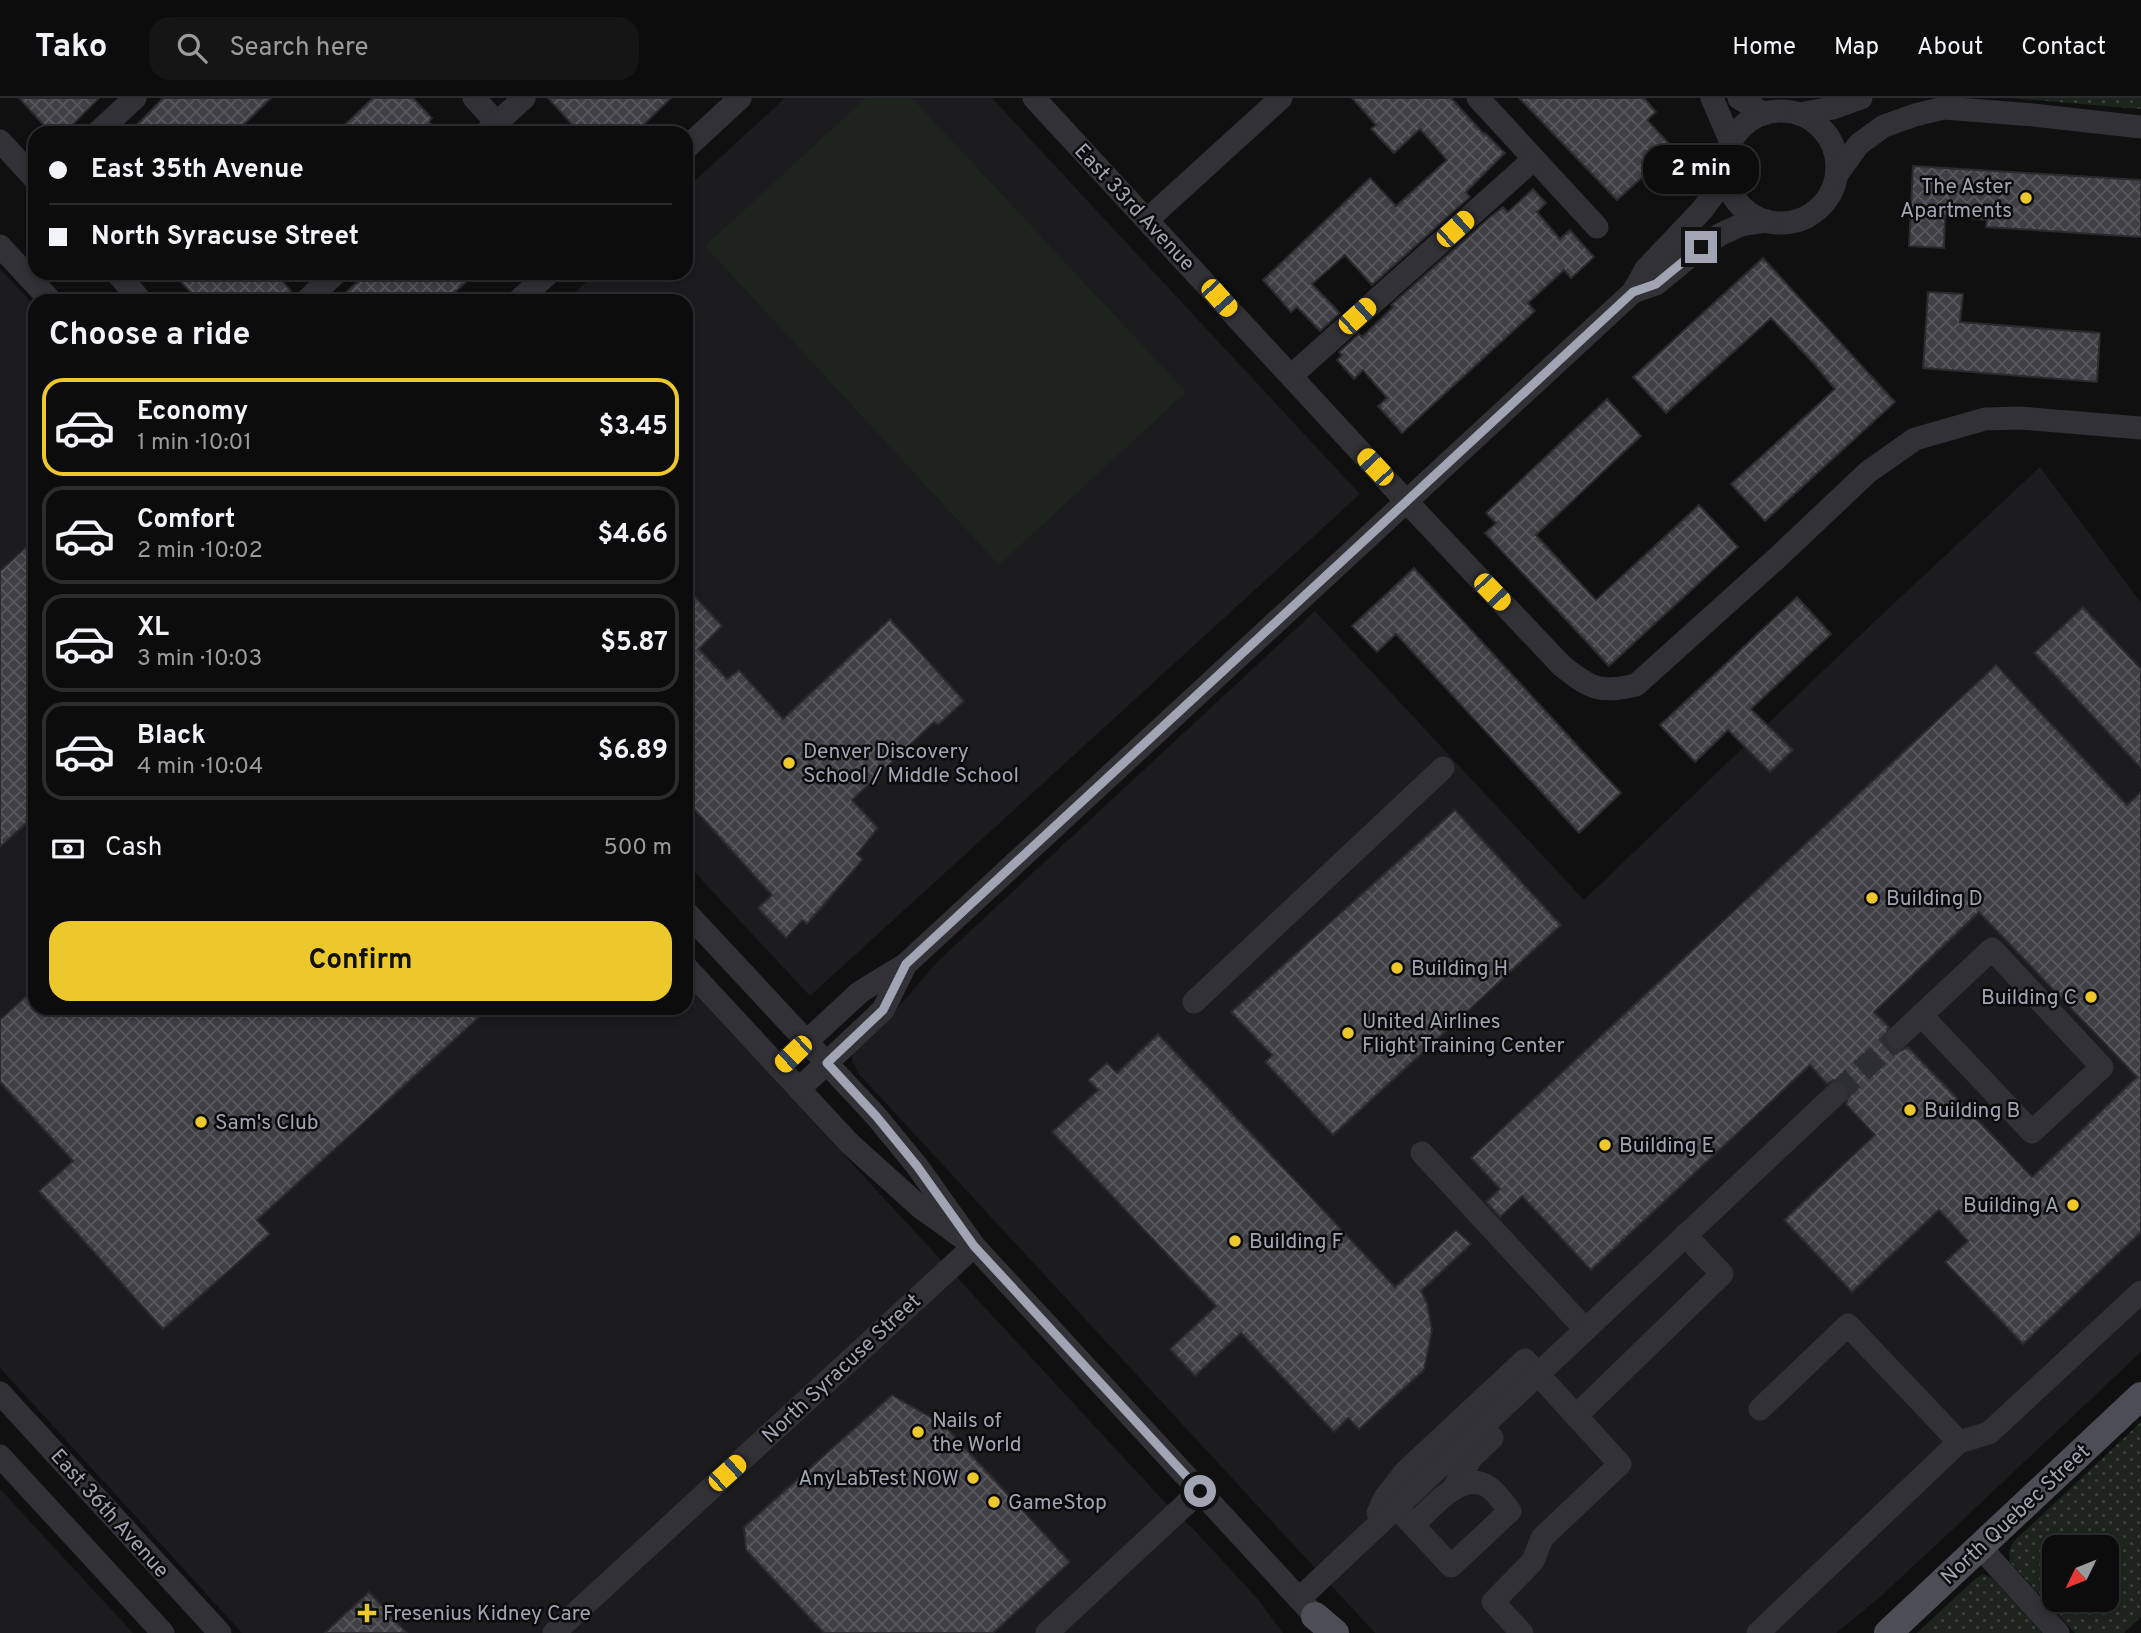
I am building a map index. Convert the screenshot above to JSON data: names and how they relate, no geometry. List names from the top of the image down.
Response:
{
  "streets": {
    "main road": ["North Quebec Street"],
    "street": ["East 33rd Avenue", "North Syracuse Street", "East 36th Avenue"]
  },
  "places": {
    "other": [
      "The Aster Apartments",
      "Denver Discovery School / Middle School",
      "Building D",
      "Building H",
      "Building C",
      "United Airlines Flight Training Center",
      "Building B",
      "Sam's Club",
      "Building E",
      "Building A",
      "Building F",
      "Nails of the World",
      "AnyLabTest NOW",
      "GameStop"
    ],
    "health": ["Fresenius Kidney Care"]
  },
  "north": "bottom left",
  "page": {
    "header": "Tako",
    "search": "Search here",
    "nav": [
      "Home",
      "Map",
      "About",
      "Contact"
    ],
    "banner": ["East 35th Avenue", "North Syracuse Street"],
    "bubble": "2 min",
    "heading": "Choose a ride",
    "list": [
      {
        "name": "Economy",
        "note": "1 min · 10:01",
        "value": "$3.45"
      },
      {
        "name": "Comfort",
        "note": "2 min · 10:02",
        "value": "$4.66"
      },
      {
        "name": "XL",
        "note": "3 min · 10:03",
        "value": "$5.87"
      },
      {
        "name": "Black",
        "note": "4 min · 10:04",
        "value": "$6.89"
      }
    ],
    "pay": ["Cash", "500 m"],
    "buttons": "Confirm"
  }
}
